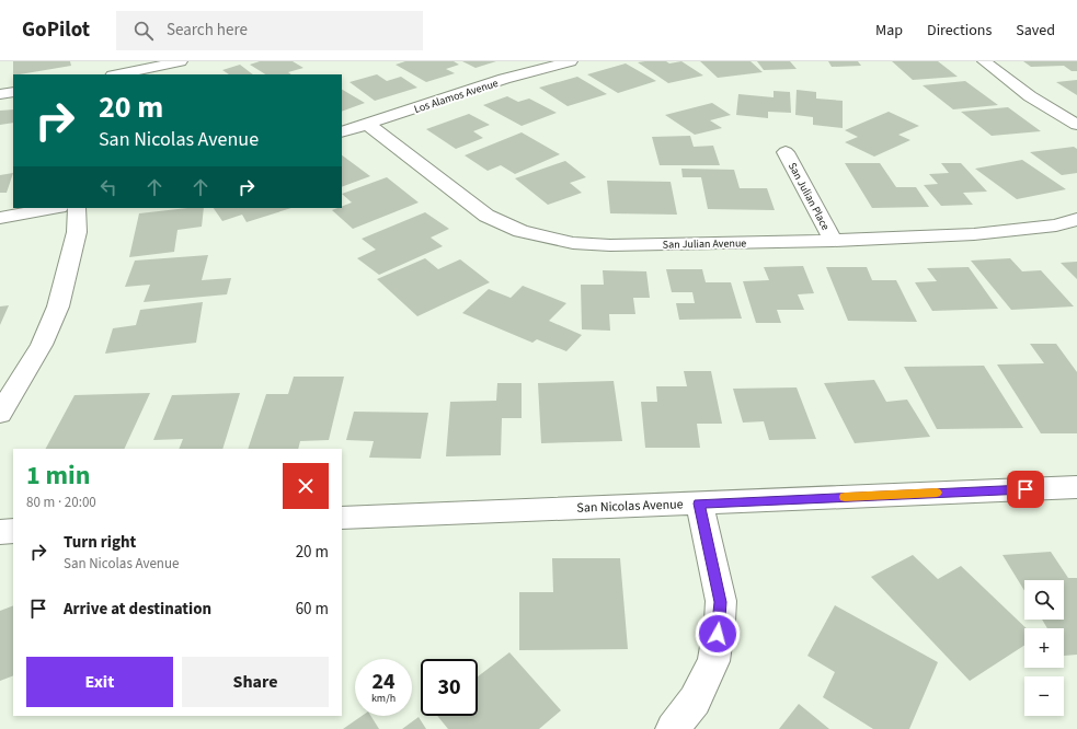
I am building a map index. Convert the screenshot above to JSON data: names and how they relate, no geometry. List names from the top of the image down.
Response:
{
  "streets": {
    "street": [
      "Los Alamos Avenue",
      "San Julian Place",
      "San Julian Avenue",
      "San Nicolas Avenue"
    ]
  },
  "crossings": [
    ["Los Alamos Avenue", "San Julian Avenue"],
    ["San Julian Place", "San Julian Avenue"]
  ],
  "page": {
    "header": "GoPilot",
    "search": "Search here",
    "nav": ["Map", "Directions", "Saved"],
    "turn": ["20 m", "San Nicolas Avenue"],
    "heading": ["1 min", "80 m · 20:00"],
    "list": [
      {
        "name": "Turn right",
        "note": "San Nicolas Avenue",
        "value": "20 m"
      },
      {
        "name": "Arrive at destination",
        "value": "60 m"
      }
    ],
    "map_buttons": ["+", "−"],
    "buttons": ["Exit", "Share"],
    "speed": "24 km/h",
    "limit": "30"
  }
}
